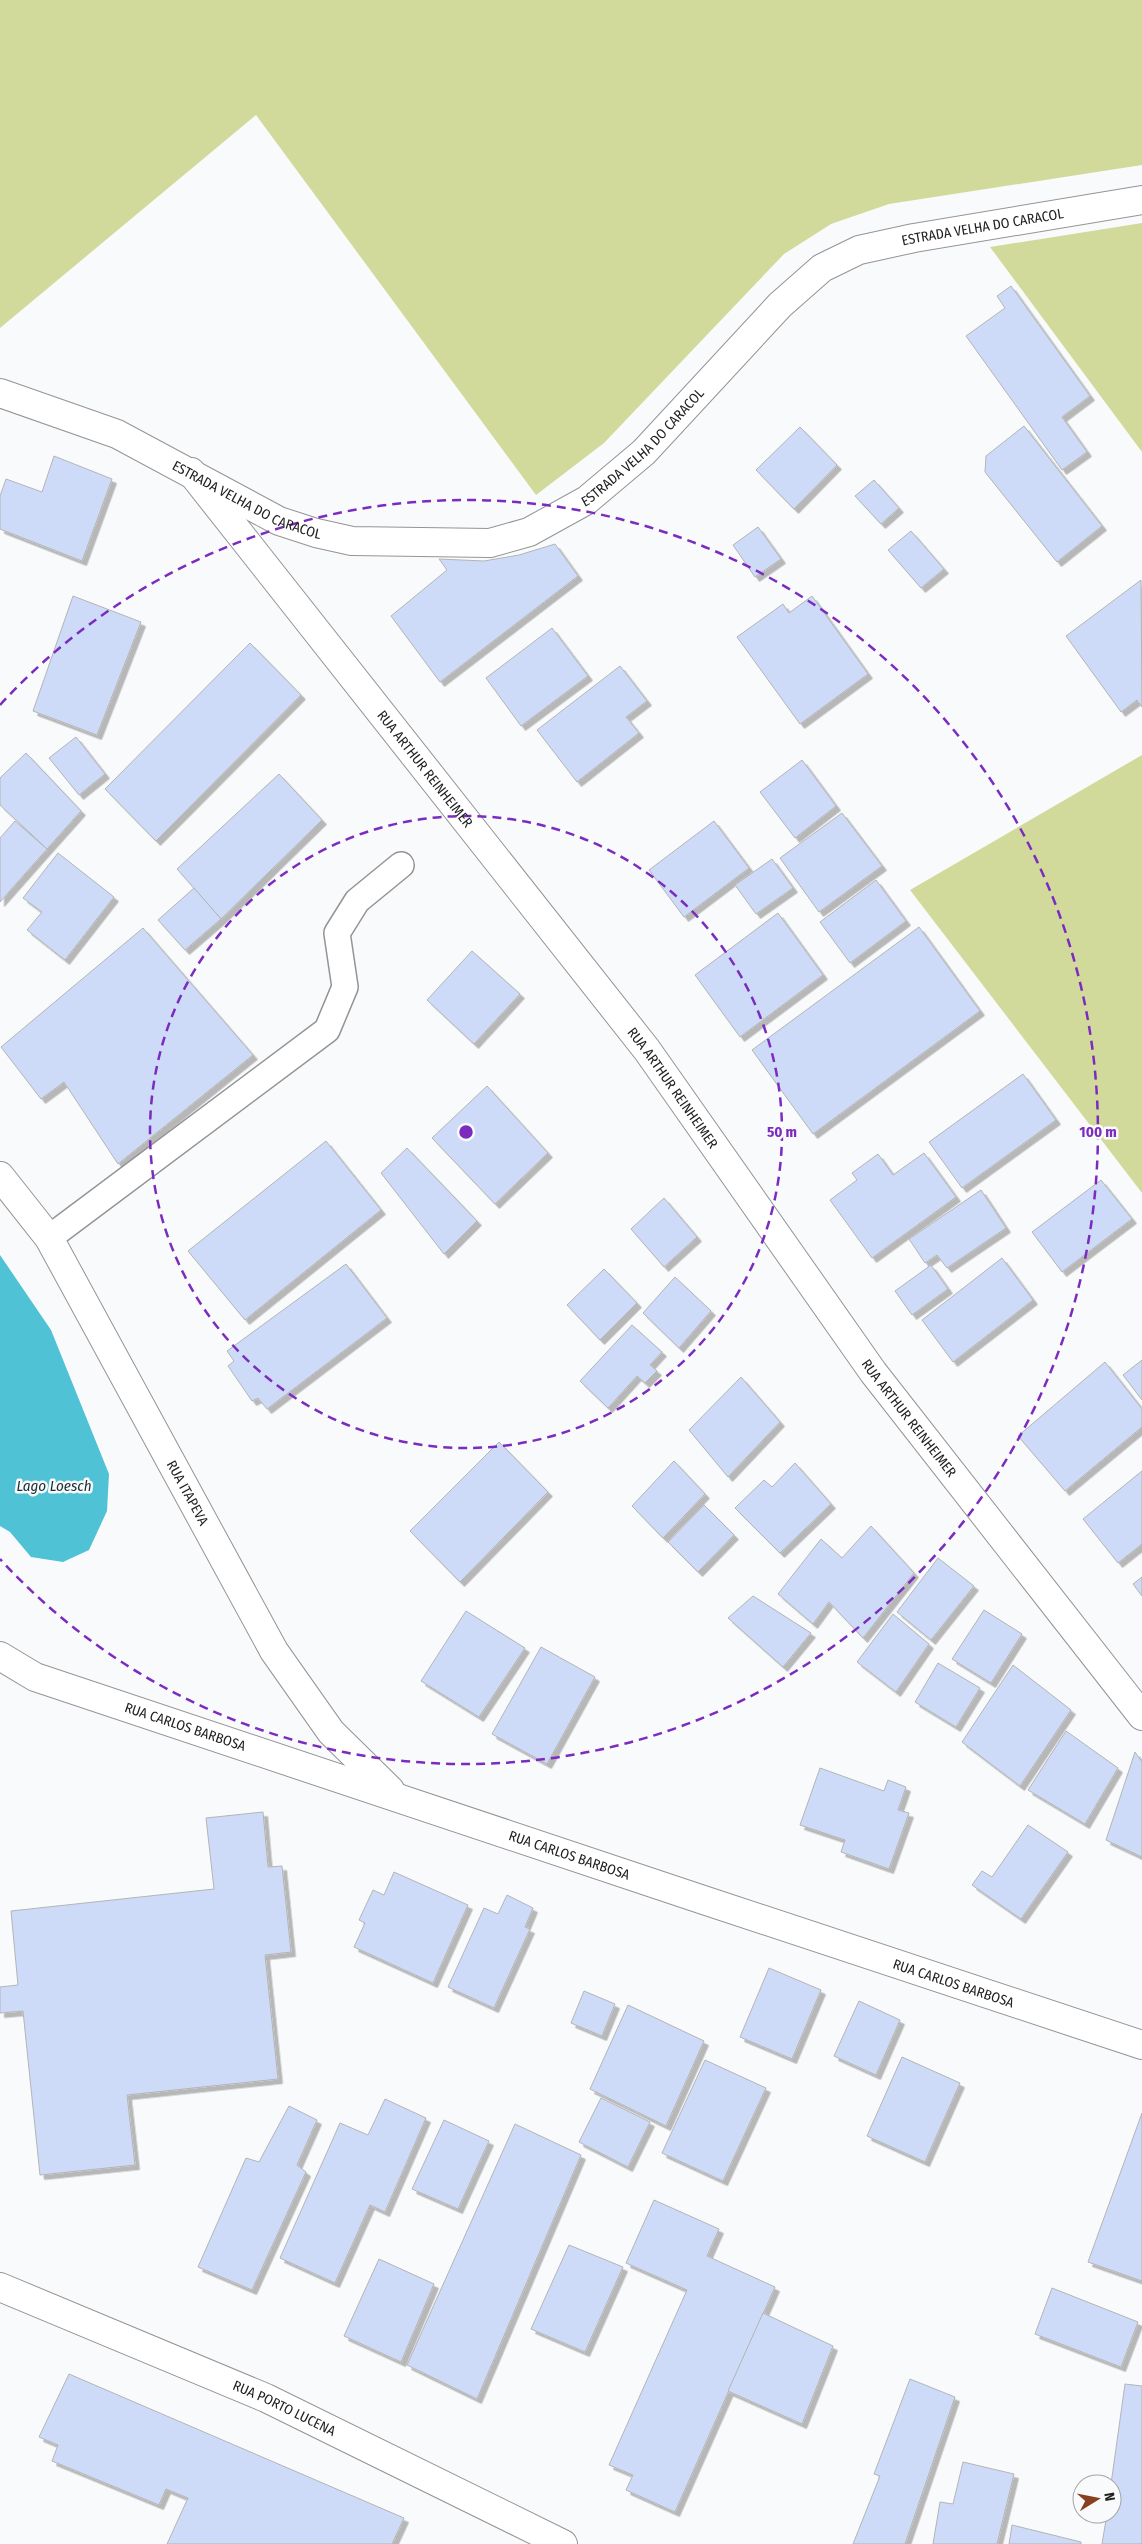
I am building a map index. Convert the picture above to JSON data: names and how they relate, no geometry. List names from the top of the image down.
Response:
{
  "streets": {
    "street": [
      "ESTRADA VELHA DO CARACOL",
      "RUA ARTHUR REINHEIMER",
      "RUA ITAPEVA",
      "RUA CARLOS BARBOSA",
      "RUA PORTO LUCENA"
    ]
  },
  "crossings": [
    ["ESTRADA VELHA DO CARACOL", "RUA ARTHUR REINHEIMER"],
    ["RUA ITAPEVA", "RUA CARLOS BARBOSA"]
  ],
  "water": ["Lago Loesch"],
  "north": "right",
  "rings": ["50 m", "100 m"]
}
